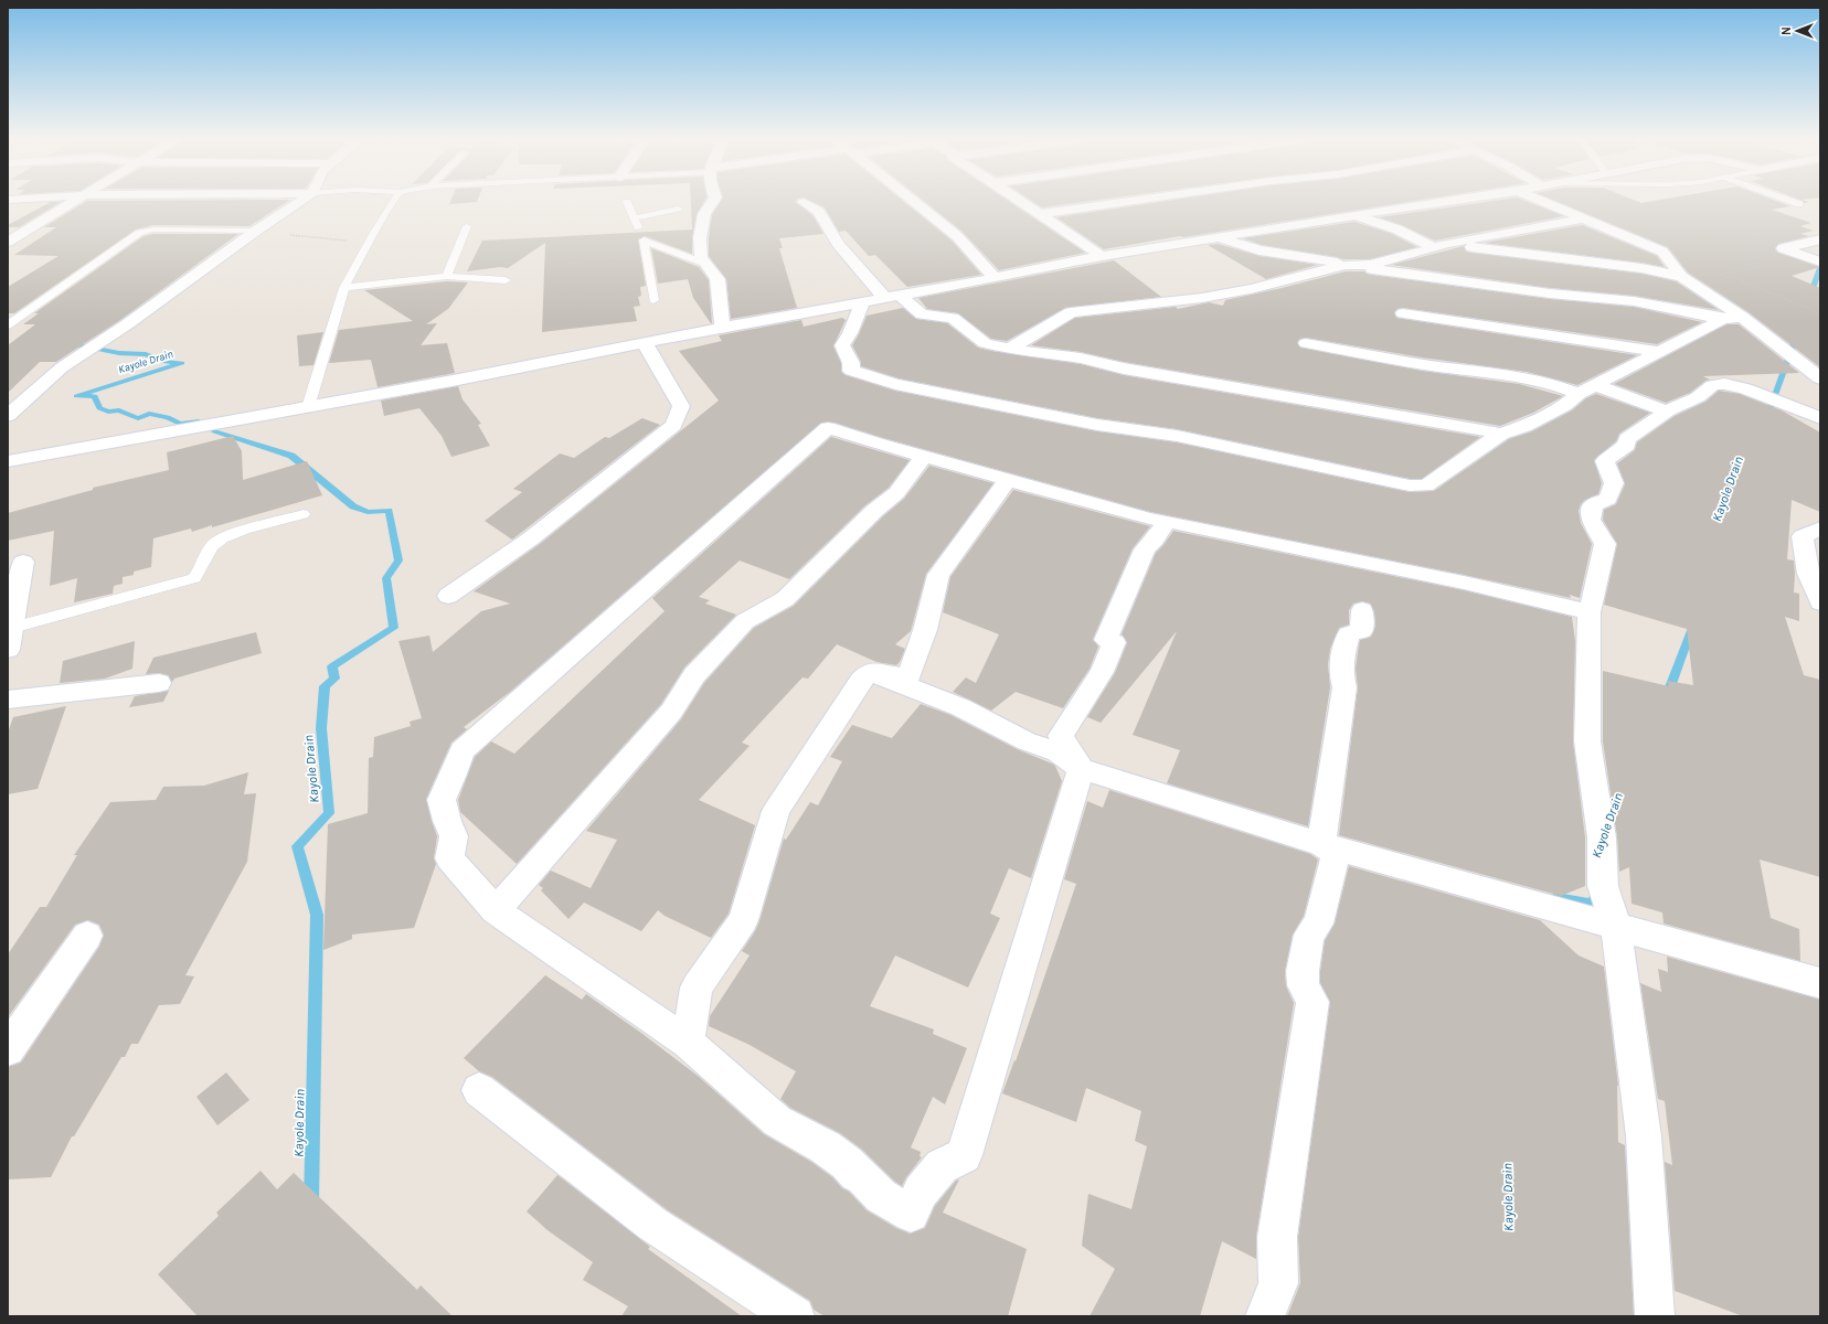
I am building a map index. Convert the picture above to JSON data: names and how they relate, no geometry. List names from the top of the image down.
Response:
{
  "water": ["Kayole Drain"],
  "north": "left"
}
